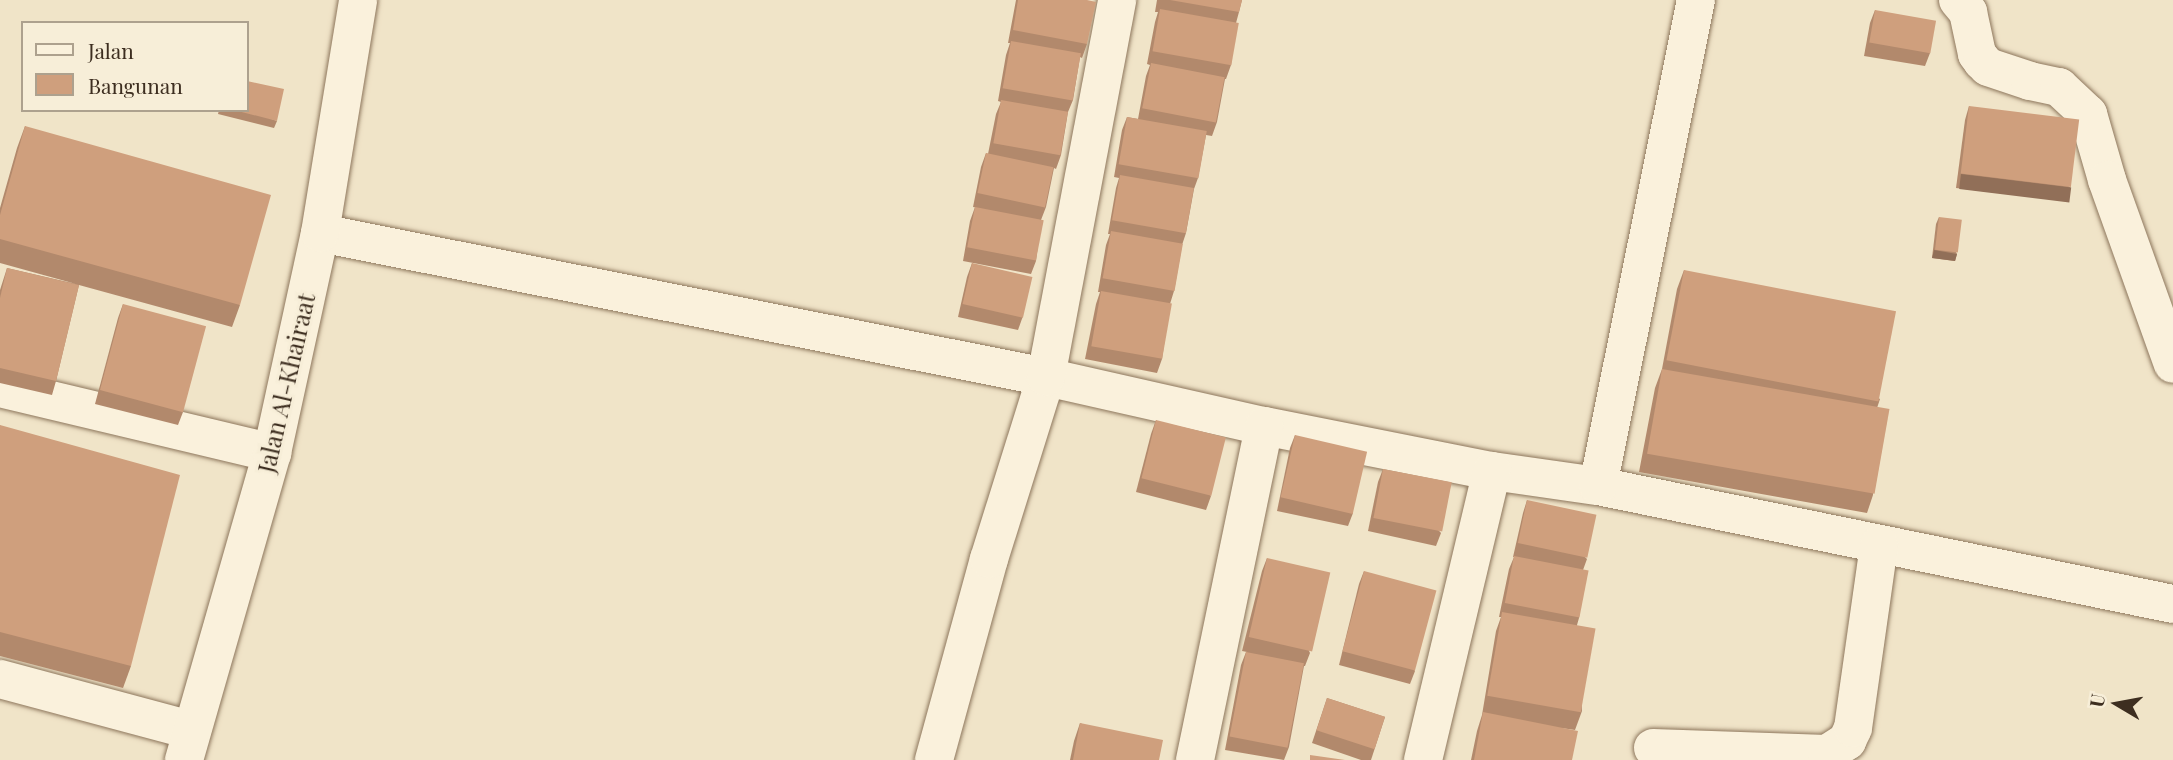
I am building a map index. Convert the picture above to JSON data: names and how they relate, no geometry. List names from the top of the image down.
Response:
{
  "streets": {
    "street": ["Jalan Al-Khairaat"]
  },
  "legend": ["Jalan", "Bangunan"],
  "north": "left"
}
